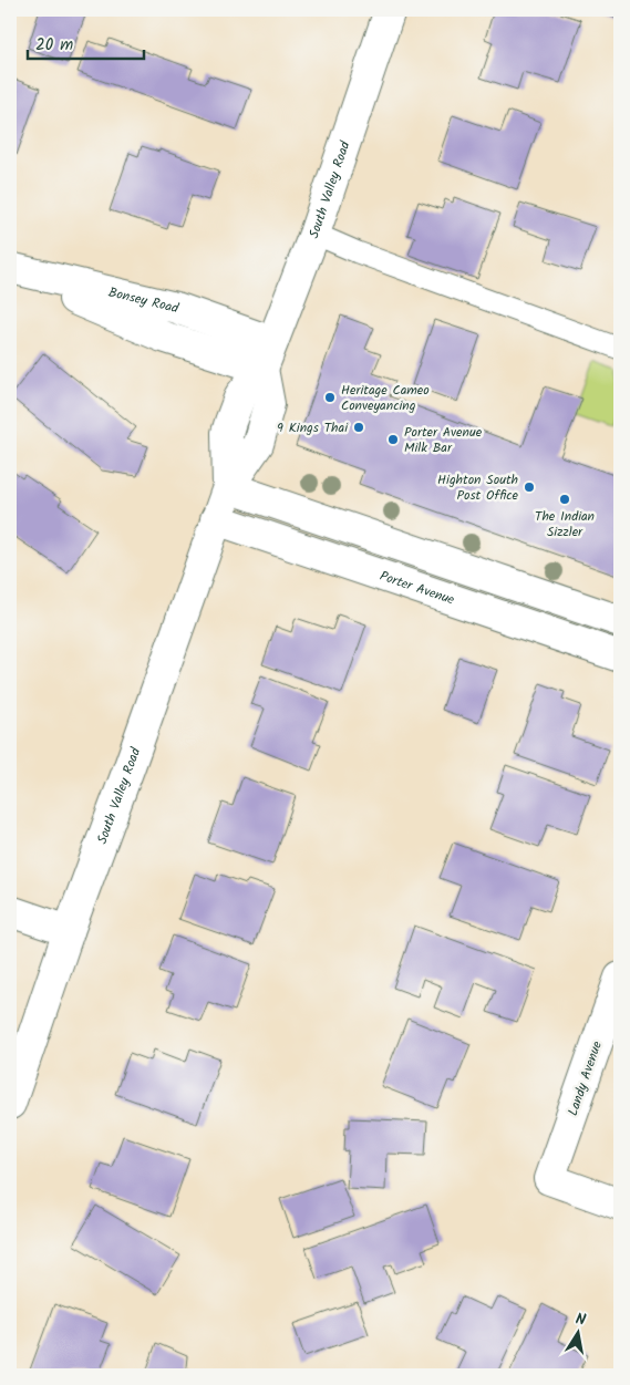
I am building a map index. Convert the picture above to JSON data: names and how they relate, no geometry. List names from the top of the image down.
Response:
{
  "streets": {
    "street": [
      "South Valley Road",
      "Bonsey Road",
      "Porter Avenue",
      "Landy Avenue"
    ]
  },
  "crossings": [
    ["South Valley Road", "Bonsey Road"],
    ["South Valley Road", "Porter Avenue"]
  ],
  "places": [
    "Heritage Cameo Conveyancing",
    "9 Kings Thai",
    "Porter Avenue Milk Bar",
    "Highton South Post Office",
    "The Indian Sizzler"
  ],
  "scale_bar": "20 m",
  "north": "top"
}
